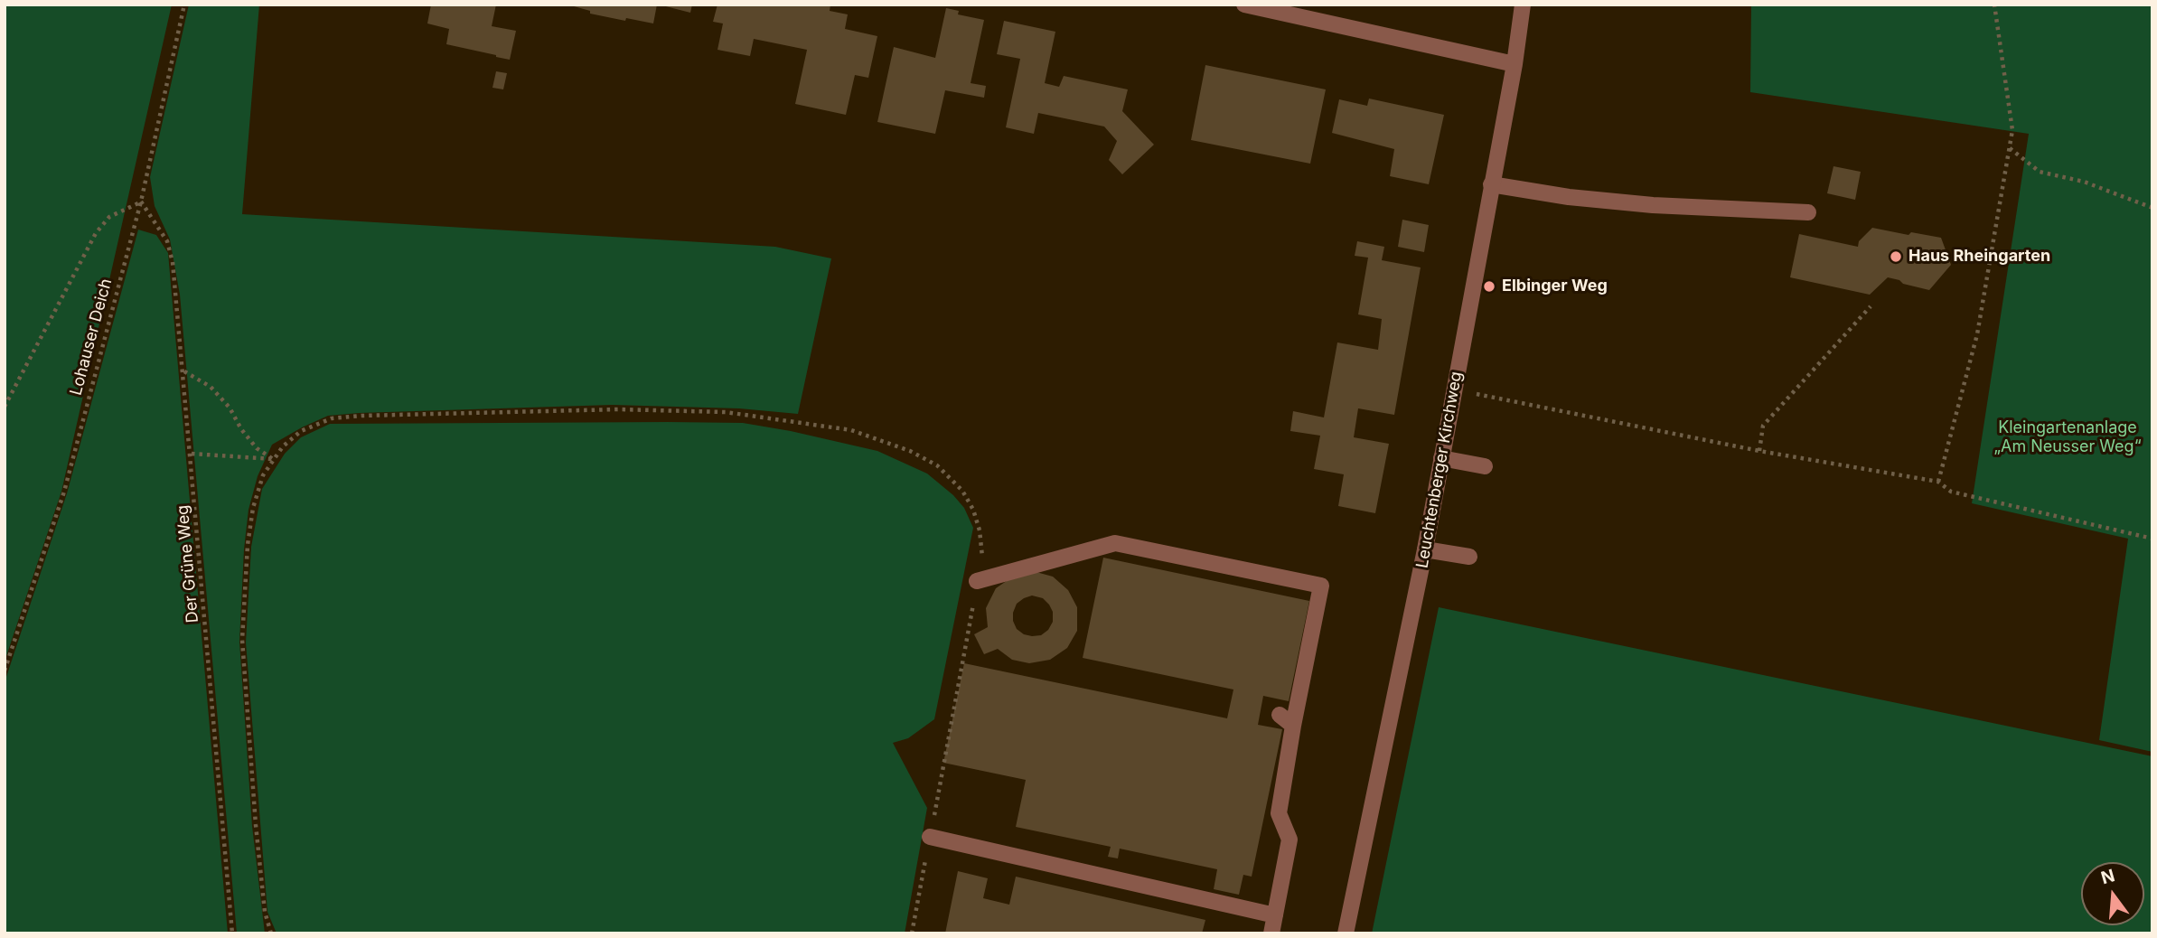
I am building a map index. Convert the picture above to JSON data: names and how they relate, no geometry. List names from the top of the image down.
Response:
{
  "streets": {
    "street": ["Leuchtenberger Kirchweg"],
    "path": ["Lohauser Deich", "Der Grüne Weg"]
  },
  "crossings": [
    ["Lohauser Deich", "Der Grüne Weg"]
  ],
  "parks": ["Kleingartenanlage „Am Neusser Weg“"],
  "places": ["Haus Rheingarten", "Elbinger Weg"],
  "north": "top"
}
